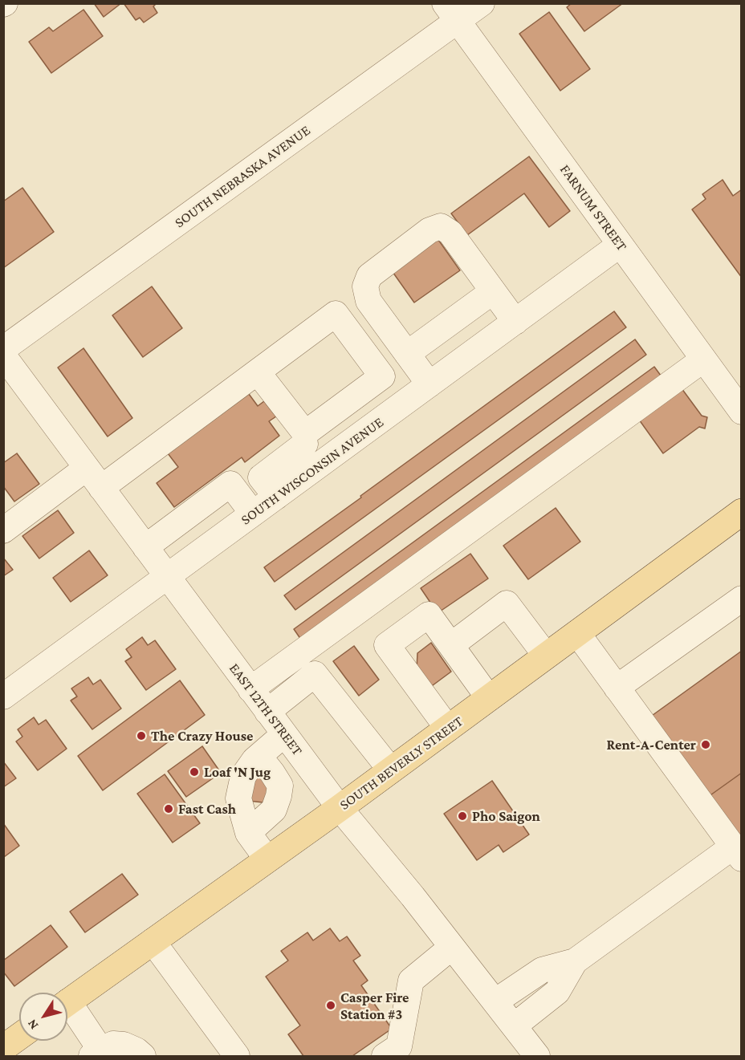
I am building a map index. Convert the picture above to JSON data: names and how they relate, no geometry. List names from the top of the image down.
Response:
{
  "streets": {
    "main road": ["SOUTH BEVERLY STREET"],
    "street": [
      "SOUTH NEBRASKA AVENUE",
      "FARNUM STREET",
      "SOUTH WISCONSIN AVENUE",
      "EAST 12TH STREET"
    ]
  },
  "crossings": [
    ["SOUTH NEBRASKA AVENUE", "FARNUM STREET"],
    ["FARNUM STREET", "SOUTH WISCONSIN AVENUE"],
    ["SOUTH WISCONSIN AVENUE", "EAST 12TH STREET"],
    ["EAST 12TH STREET", "SOUTH BEVERLY STREET"]
  ],
  "places": [
    "The Crazy House",
    "Rent-A-Center",
    "Loaf 'N Jug",
    "Fast Cash",
    "Pho Saigon",
    "Casper Fire Station #3"
  ],
  "north": "bottom left"
}
